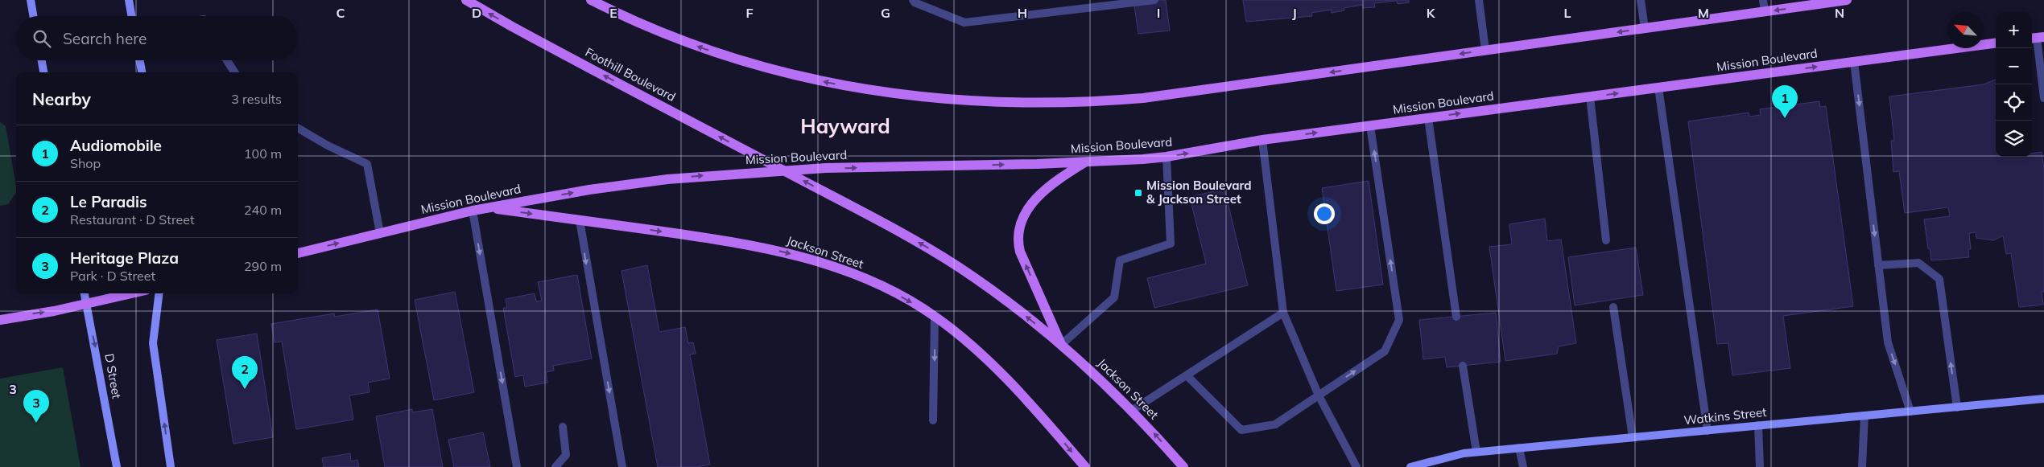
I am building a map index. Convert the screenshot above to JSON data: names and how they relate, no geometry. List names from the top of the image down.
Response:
{
  "streets": {
    "main road": ["Mission Boulevard", "Foothill Boulevard", "Jackson Street"],
    "street": ["D Street", "Watkins Street"]
  },
  "crossings": [
    ["Mission Boulevard", "Foothill Boulevard"],
    ["Mission Boulevard", "Jackson Street"],
    ["Foothill Boulevard", "Jackson Street"]
  ],
  "one_way": ["Foothill Boulevard"],
  "districts": ["Hayward"],
  "places": {
    "transit": ["Mission Boulevard & Jackson Street"]
  },
  "north": "top left",
  "page": {
    "map_buttons": ["+", "−"],
    "search": "Search here",
    "heading": ["Nearby", "3 results"],
    "pins": ["1", "2", "3"],
    "list": [
      {
        "mark": "1",
        "name": "Audiomobile",
        "note": "Shop",
        "value": "100 m"
      },
      {
        "mark": "2",
        "name": "Le Paradis",
        "note": "Restaurant · D Street",
        "value": "240 m"
      },
      {
        "mark": "3",
        "name": "Heritage Plaza",
        "note": "Park · D Street",
        "value": "290 m"
      }
    ]
  },
  "grid": {
    "columns": [
      "C",
      "D",
      "E",
      "F",
      "G",
      "H",
      "I",
      "J",
      "K",
      "L",
      "M",
      "N"
    ],
    "rows": ["3"]
  }
}
